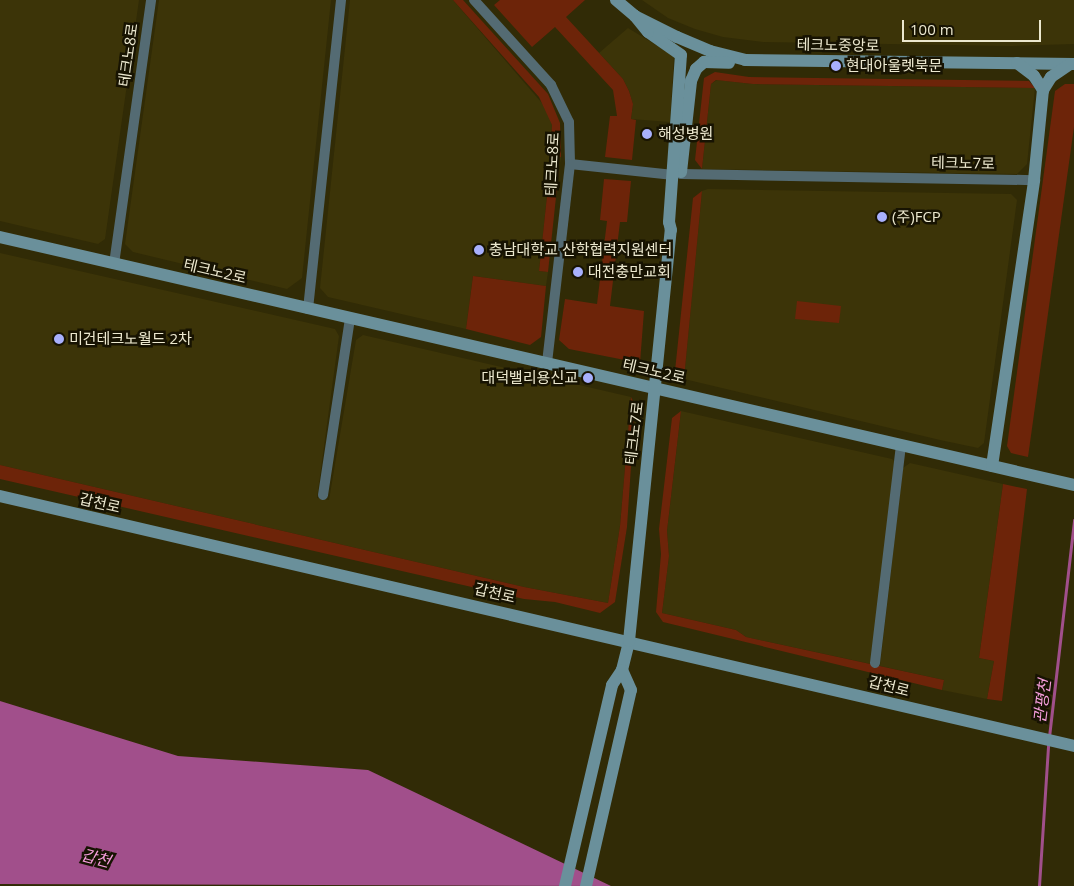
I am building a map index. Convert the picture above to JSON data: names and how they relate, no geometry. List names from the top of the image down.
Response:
{
  "streets": {
    "main road": [
      "테크노중앙로",
      "테크노7로",
      "테크노2로",
      "갑천로"
    ],
    "street": ["테크노8로"]
  },
  "crossings": [
    ["테크노중앙로", "테크노7로"],
    ["테크노8로", "테크노2로"],
    ["테크노7로", "테크노2로"],
    ["테크노7로", "갑천로"]
  ],
  "water": ["관평천", "갑천"],
  "places": [
    "현대아울렛북문",
    "해성병원",
    "(주)FCP",
    "충남대학교 산학협력지원센터",
    "대전충만교회",
    "미건테크노월드 2차",
    "대덕밸리용신교"
  ],
  "scale_bar": "100 m"
}
